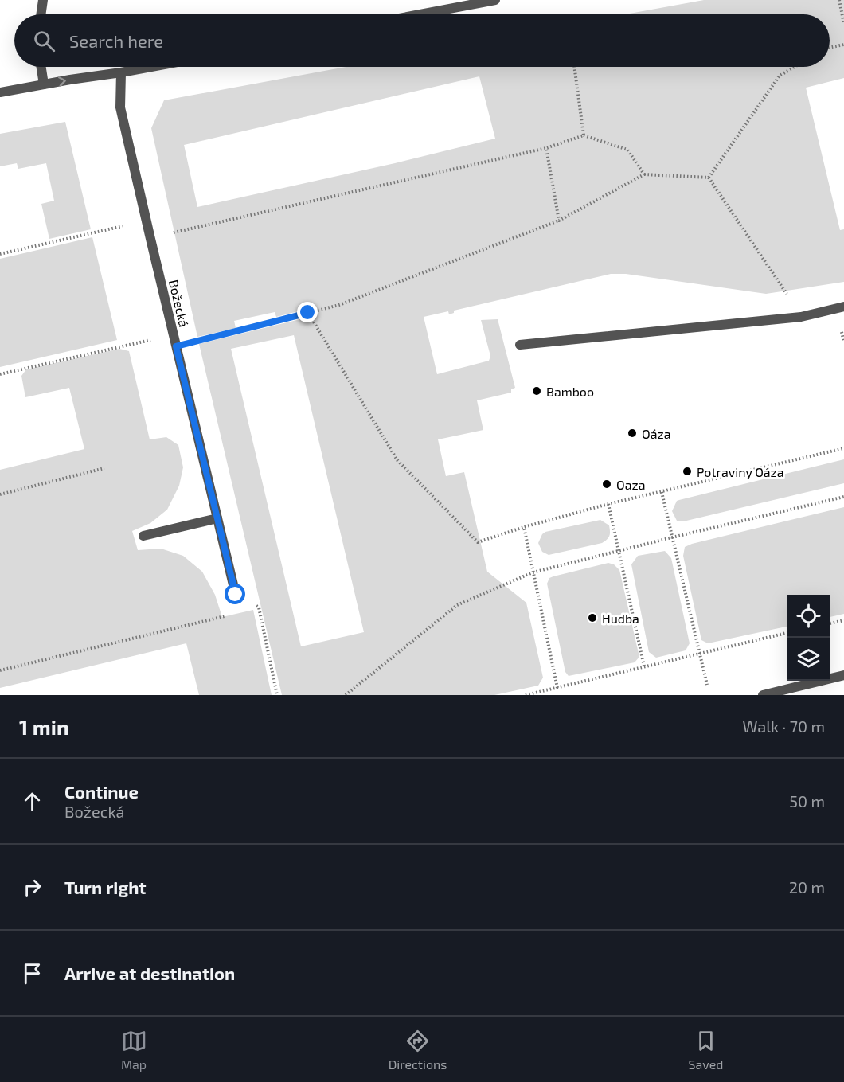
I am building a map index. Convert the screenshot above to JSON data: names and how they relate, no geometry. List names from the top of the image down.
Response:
{
  "streets": {
    "street": ["Božecká"]
  },
  "places": [
    "Bamboo",
    "Oáza",
    "Potraviny Oáza",
    "Oaza",
    "Hudba"
  ],
  "page": {
    "search": "Search here",
    "heading": ["1 min", "Walk · 70 m"],
    "list": [
      ["Continue", "Božecká", "50 m"],
      ["Turn right", "20 m"],
      "Arrive at destination"
    ],
    "nav": ["Map", "Directions", "Saved"]
  }
}
